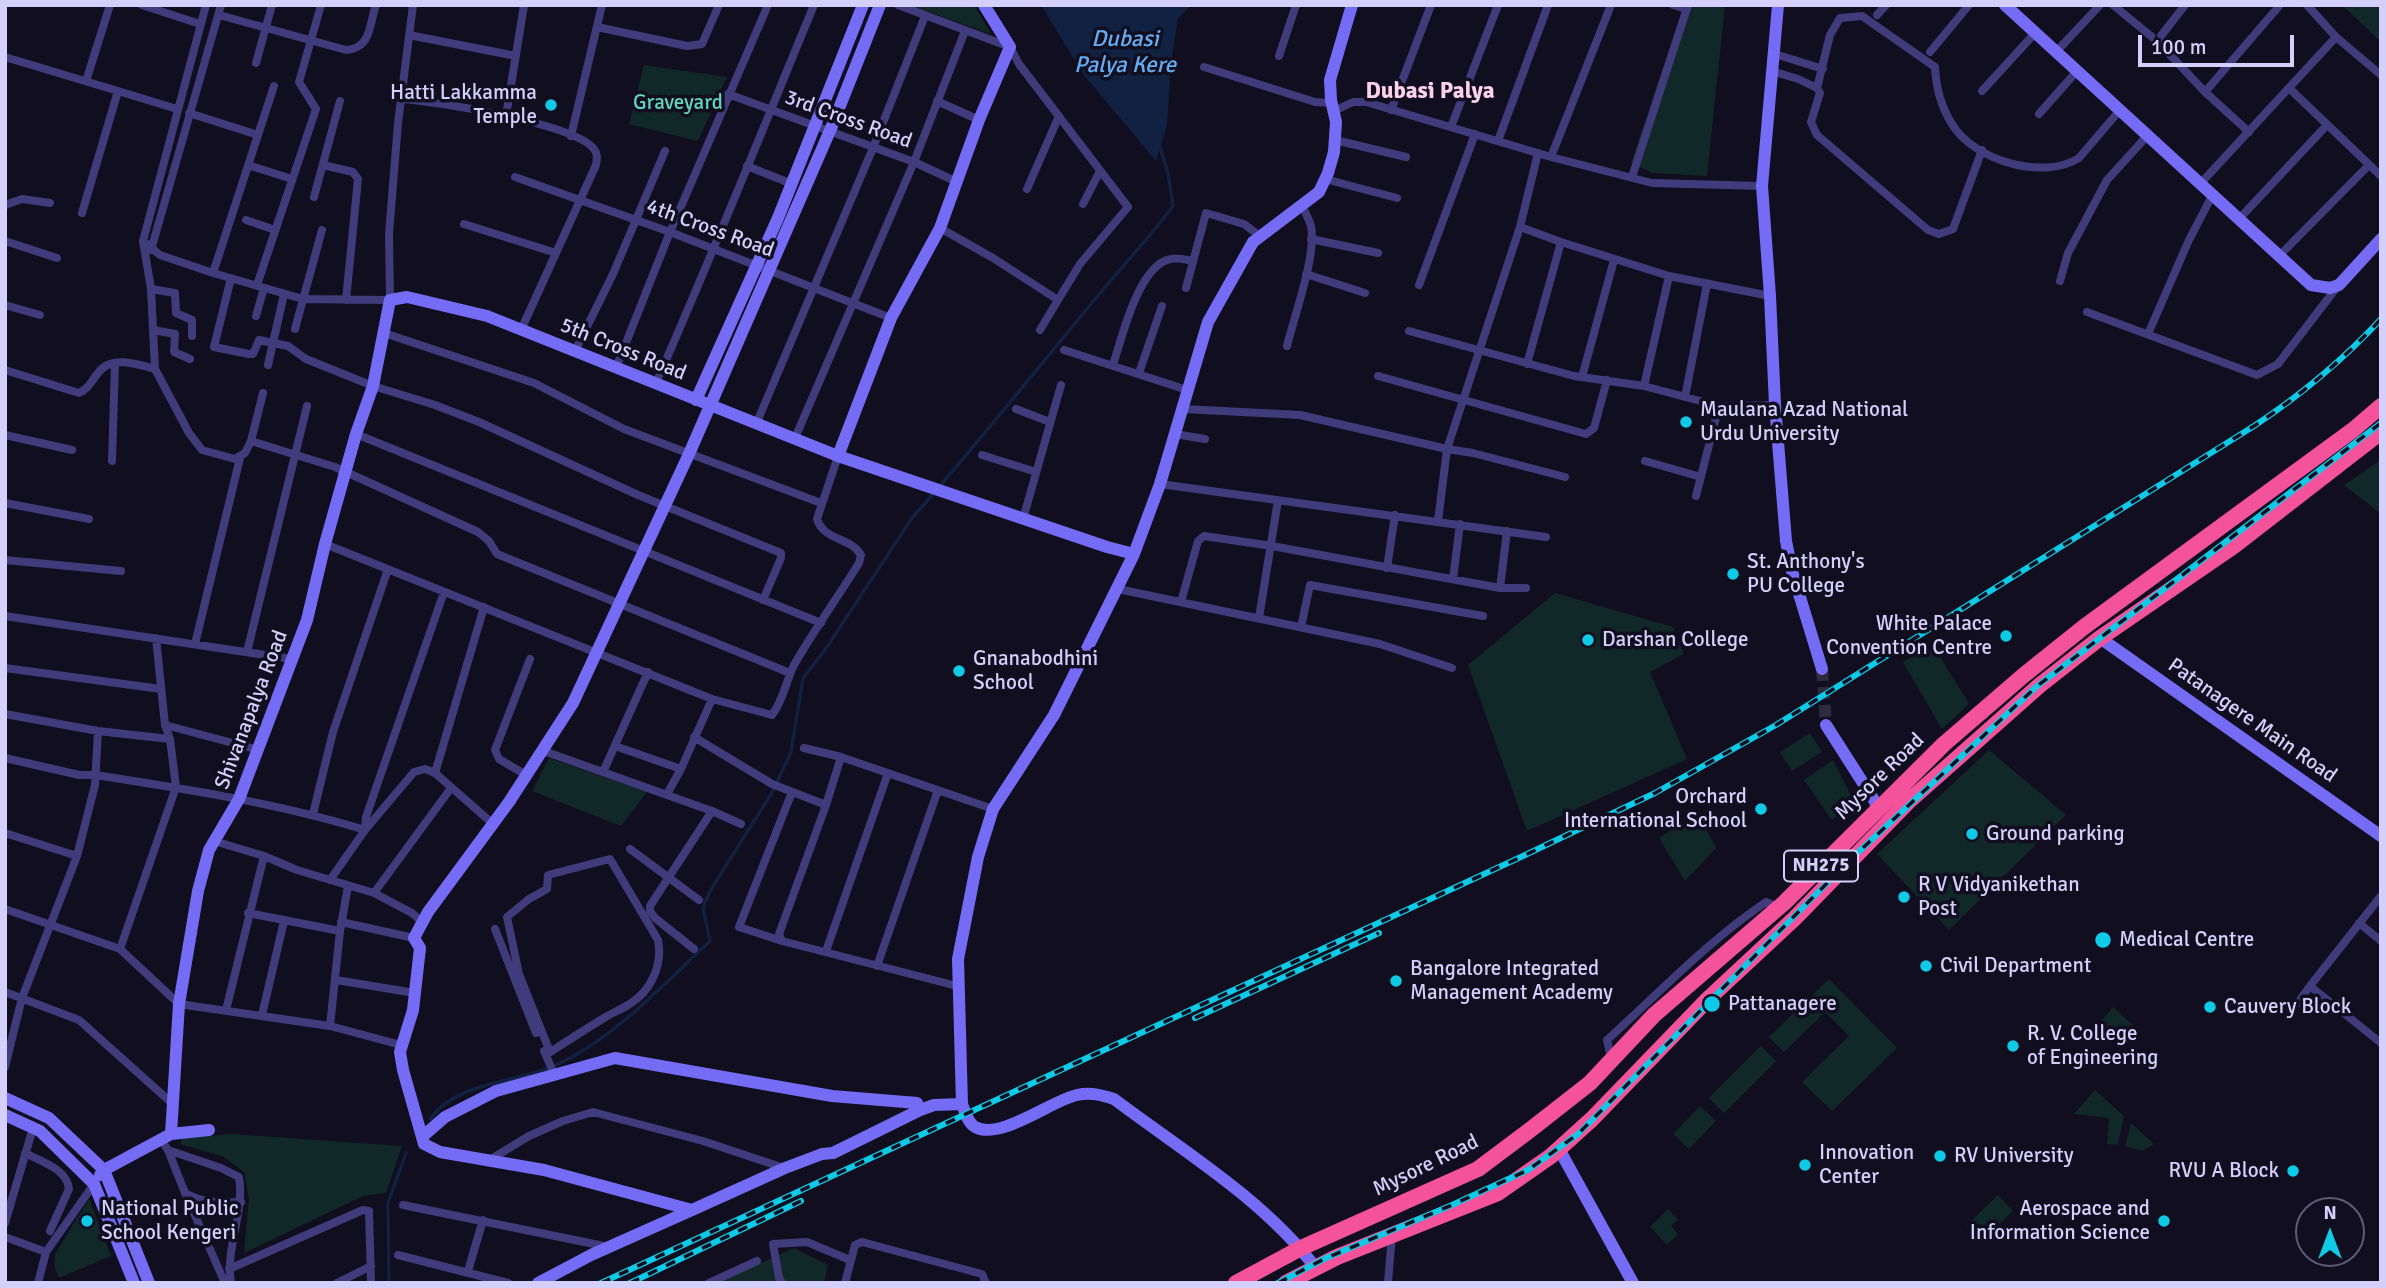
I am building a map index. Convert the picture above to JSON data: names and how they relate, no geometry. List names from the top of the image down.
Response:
{
  "streets": {
    "highway": ["Mysore Road", "NH275"],
    "street": [
      "3rd Cross Road",
      "4th Cross Road",
      "5th Cross Road",
      "Shivanapalya Road",
      "Patanagere Main Road"
    ]
  },
  "crossings": [
    ["5th Cross Road", "Shivanapalya Road"],
    ["Patanagere Main Road", "Mysore Road"]
  ],
  "districts": ["Dubasi Palya"],
  "water": ["Dubasi Palya Kere"],
  "parks": ["Graveyard"],
  "places": [
    "Hatti Lakkamma Temple",
    "Maulana Azad National Urdu University",
    "St. Anthony's PU College",
    "White Palace Convention Centre",
    "Darshan College",
    "Gnanabodhini School",
    "Orchard International School",
    "Ground parking",
    "R V Vidyanikethan Post",
    "Medical Centre",
    "Civil Department",
    "Bangalore Integrated Management Academy",
    "Pattanagere",
    "Cauvery Block",
    "R. V. College of Engineering",
    "RV University",
    "Innovation Center",
    "RVU A Block",
    "National Public School Kengeri",
    "Aerospace and Information Science"
  ],
  "scale_bar": "100 m",
  "north": "top"
}
